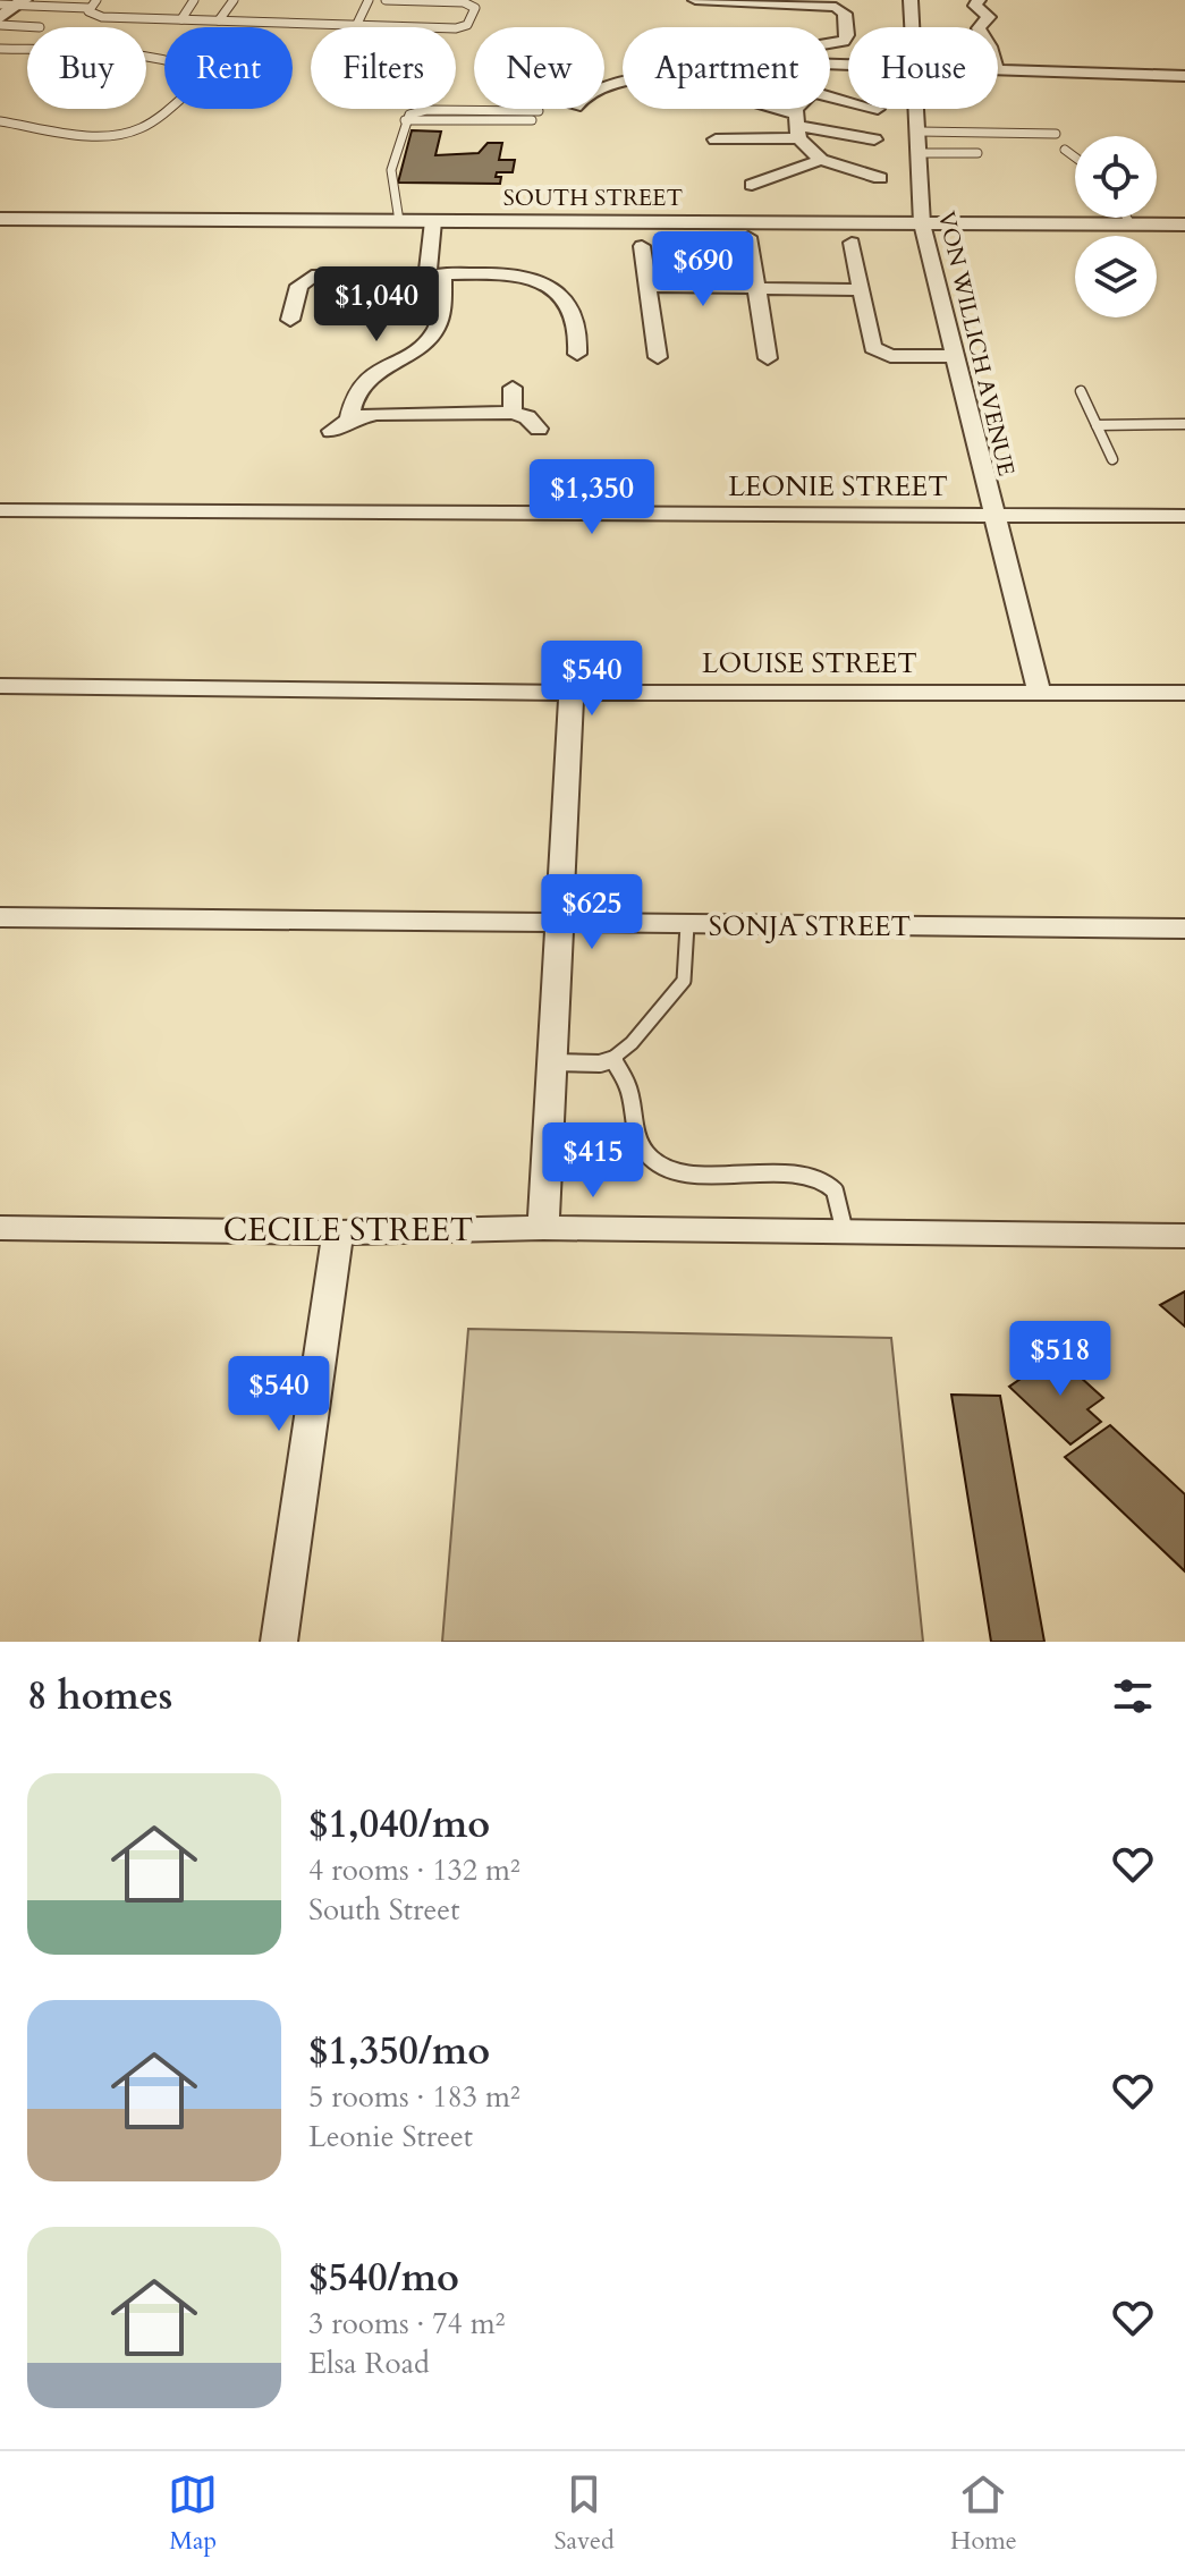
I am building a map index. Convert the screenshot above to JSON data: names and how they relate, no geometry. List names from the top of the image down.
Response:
{
  "streets": {
    "street": [
      "SOUTH STREET",
      "VON WILLICH AVENUE",
      "LEONIE STREET",
      "LOUISE STREET",
      "SONJA STREET",
      "CECILE STREET"
    ]
  },
  "crossings": [
    ["SOUTH STREET", "VON WILLICH AVENUE"],
    ["VON WILLICH AVENUE", "LEONIE STREET"],
    ["VON WILLICH AVENUE", "LOUISE STREET"]
  ],
  "page": {
    "chip": [
      "Buy",
      "Rent",
      "Filters",
      "New",
      "Apartment",
      "House"
    ],
    "price": [
      "$690",
      "$1,040",
      "$1,350",
      "$540",
      "$625",
      "$415",
      "$518",
      "$540"
    ],
    "heading": "8 homes",
    "list": [
      {
        "name": "$1,040/mo",
        "note": "4 rooms · 132 m² · South Street"
      },
      {
        "name": "$1,350/mo",
        "note": "5 rooms · 183 m² · Leonie Street"
      },
      {
        "name": "$540/mo",
        "note": "3 rooms · 74 m² · Elsa Road"
      }
    ],
    "tabs": ["Map", "Saved", "Home"]
  }
}
